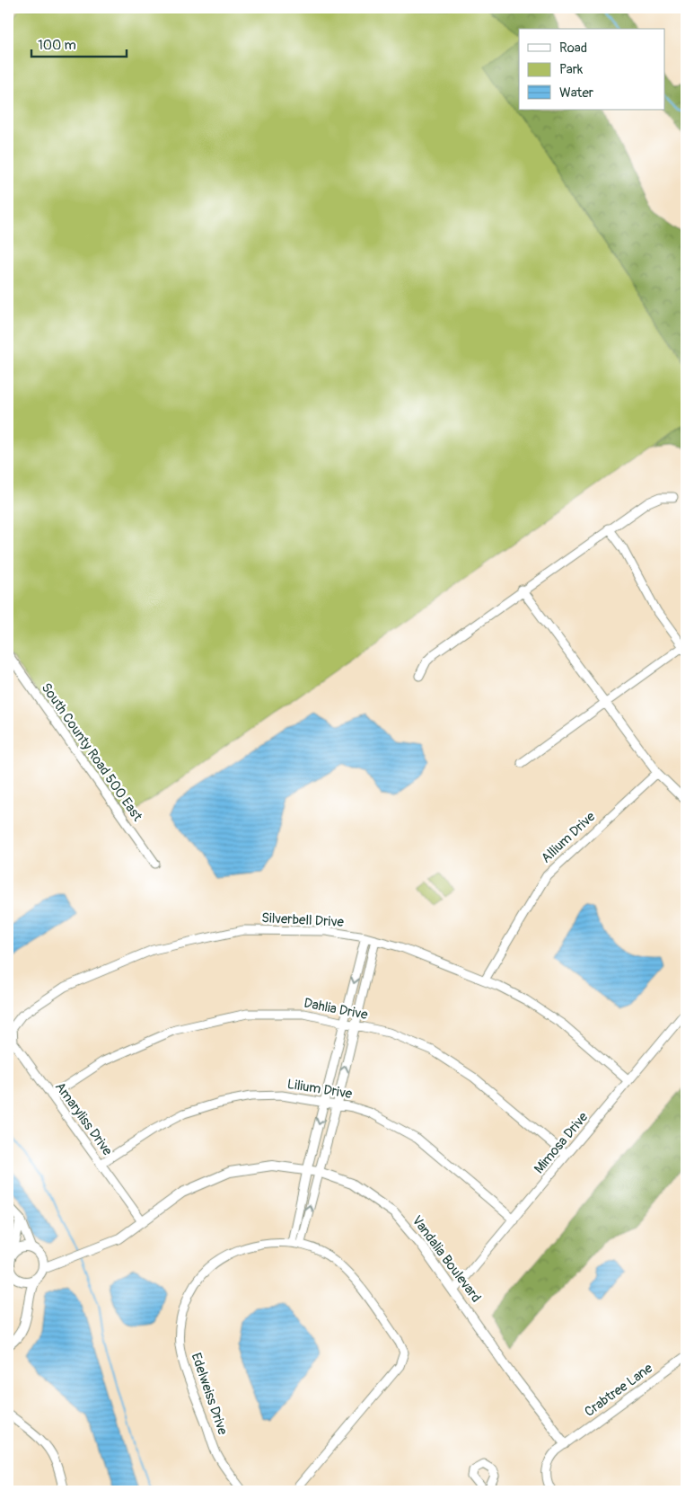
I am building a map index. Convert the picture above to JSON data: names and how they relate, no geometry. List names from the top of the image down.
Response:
{
  "streets": {
    "street": [
      "South County Road 500 East",
      "Allium Drive",
      "Silverbell Drive",
      "Dahlia Drive",
      "Lilium Drive",
      "Amaryliss Drive",
      "Mimosa Drive",
      "Vandalia Boulevard",
      "Crabtree Lane",
      "Edelweiss Drive"
    ]
  },
  "crossings": [
    ["Allium Drive", "Silverbell Drive"],
    ["Silverbell Drive", "Amaryliss Drive"],
    ["Silverbell Drive", "Mimosa Drive"],
    ["Dahlia Drive", "Amaryliss Drive"],
    ["Dahlia Drive", "Mimosa Drive"],
    ["Lilium Drive", "Amaryliss Drive"],
    ["Lilium Drive", "Mimosa Drive"],
    ["Amaryliss Drive", "Vandalia Boulevard"],
    ["Mimosa Drive", "Vandalia Boulevard"],
    ["Vandalia Boulevard", "Crabtree Lane"]
  ],
  "legend": ["Road", "Park", "Water"],
  "scale_bar": "100 m"
}
